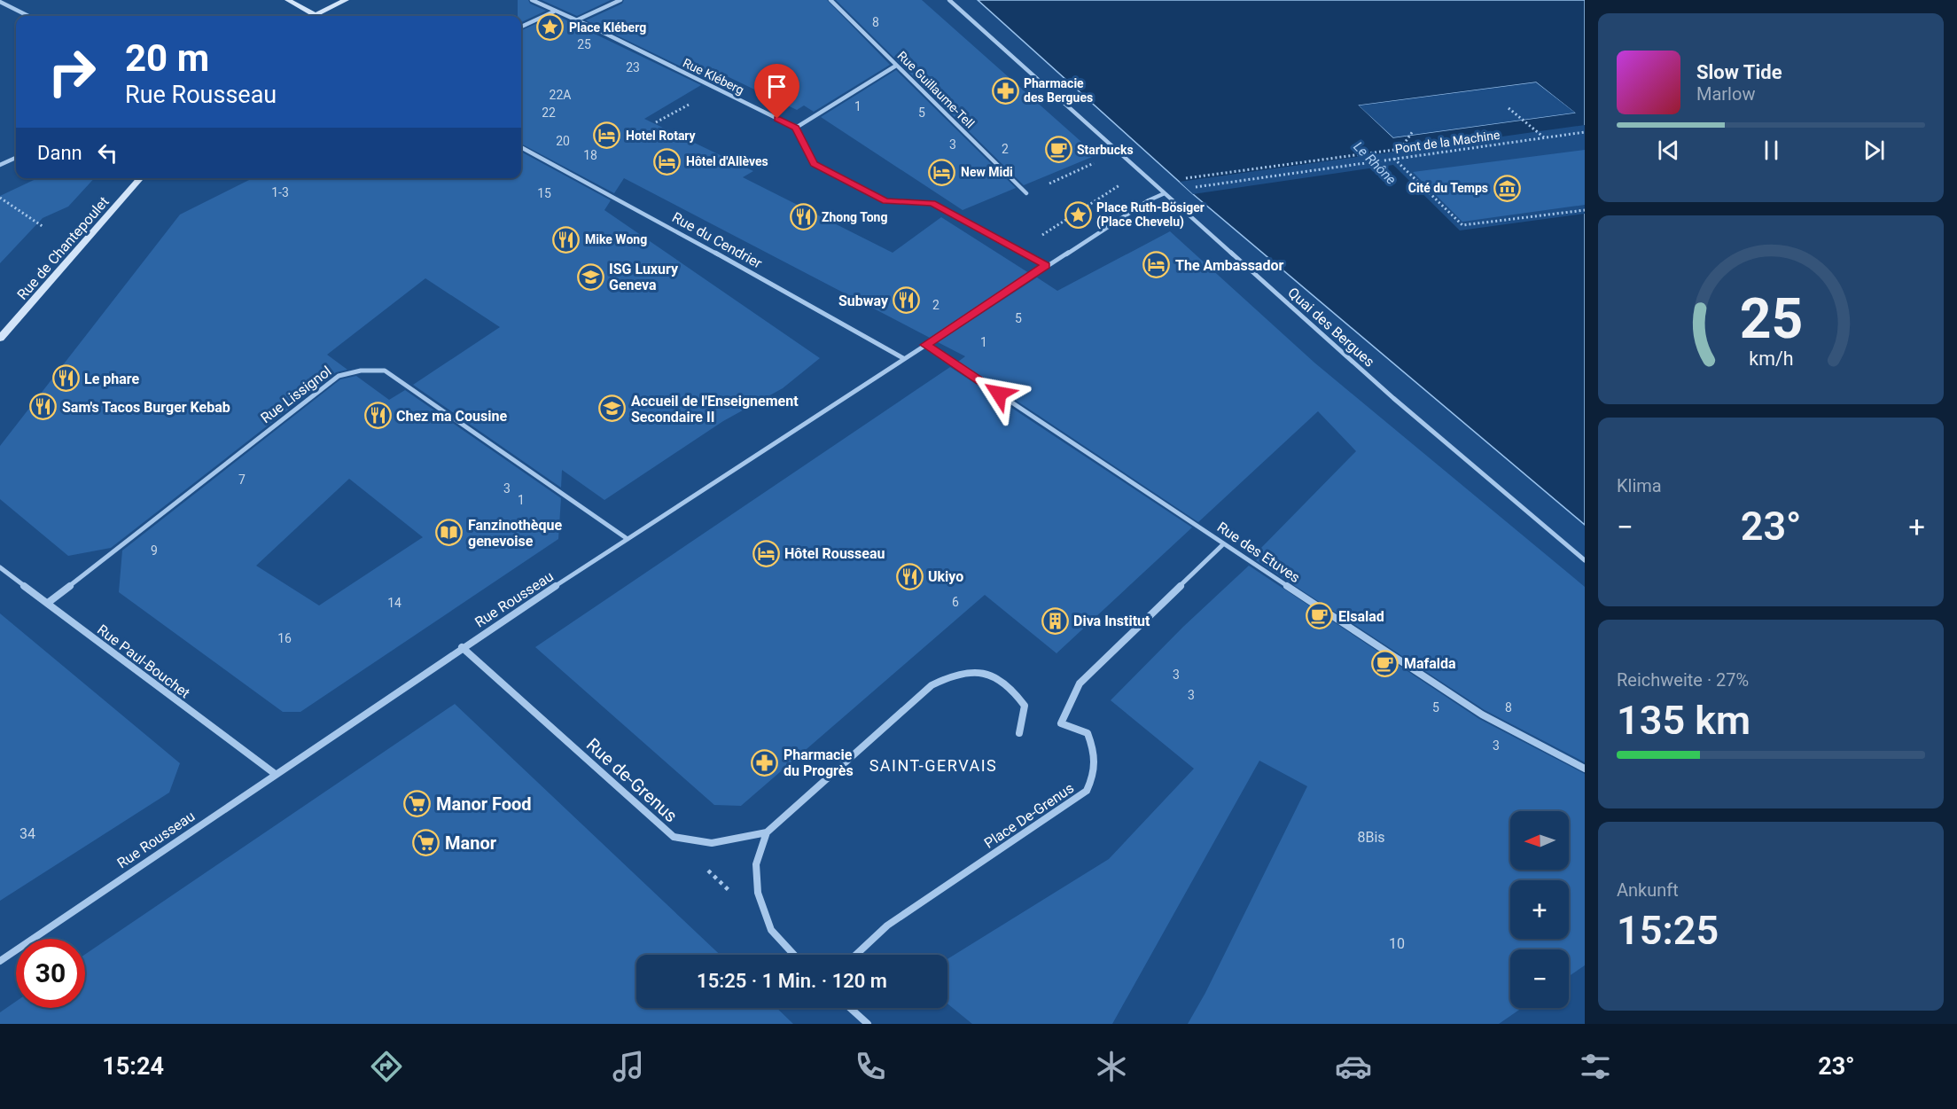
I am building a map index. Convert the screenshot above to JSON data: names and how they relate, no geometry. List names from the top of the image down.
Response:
{
  "streets": {
    "main road": ["Rue de Chantepoulet"],
    "street": [
      "Rue Kléberg",
      "Rue Guillaume-Tell",
      "Rue du Cendrier",
      "Quai des Bergues",
      "Rue Lissignol",
      "Rue des Etuves",
      "Rue Rousseau",
      "Rue Paul-Bouchet",
      "Rue de-Grenus",
      "Place De-Grenus"
    ],
    "path": ["Pont de la Machine"]
  },
  "crossings": [
    ["Rue du Cendrier", "Rue Rousseau"],
    ["Rue Lissignol", "Rue Rousseau"],
    ["Rue Lissignol", "Rue Paul-Bouchet"],
    ["Rue des Etuves", "Rue Rousseau"],
    ["Rue des Etuves", "Place De-Grenus"],
    ["Rue Rousseau", "Rue Paul-Bouchet"],
    ["Rue Rousseau", "Rue de-Grenus"]
  ],
  "districts": ["SAINT-GERVAIS"],
  "water": ["Le Rhône"],
  "places": {
    "place": ["Place Kléberg", "Place Ruth-Bösiger (Place Chevelu)"],
    "pharmacy": ["Pharmacie des Bergues", "Pharmacie du Progrès"],
    "hotel": [
      "Hotel Rotary",
      "Hôtel d'Allèves",
      "New Midi",
      "The Ambassador",
      "Hôtel Rousseau"
    ],
    "cafe": ["Starbucks", "Elsalad", "Mafalda"],
    "museum": ["Cité du Temps"],
    "restaurant": [
      "Zhong Tong",
      "Mike Wong",
      "Subway",
      "Le phare",
      "Sam's Tacos Burger Kebab",
      "Chez ma Cousine",
      "Ukiyo"
    ],
    "school or university": ["ISG Luxury Geneva", "Accueil de l'Enseignement Secondaire II"],
    "library": ["Fanzinothèque genevoise"],
    "building": ["Diva Institut"],
    "supermarket": ["Manor Food", "Manor"]
  },
  "house_numbers": [
    "8",
    "25",
    "23",
    "22A",
    "1",
    "22",
    "5",
    "20",
    "3",
    "2",
    "18",
    "1-3",
    "15",
    "2",
    "5",
    "1",
    "7",
    "3",
    "1",
    "9",
    "6",
    "14",
    "16",
    "3",
    "3",
    "5",
    "8",
    "3",
    "34",
    "8Bis",
    "10"
  ],
  "north": "left",
  "page": {
    "turn": ["20 m", "Rue Rousseau"],
    "song": ["Slow Tide", "Marlow"],
    "then": "Dann",
    "tile": [
      "Klima",
      ["Reichweite · 27%", "135 km"],
      ["Ankunft", "15:25"]
    ],
    "heat": ["−", "23°", "+"],
    "map_buttons": ["+", "−"],
    "limit": "30",
    "trip": "15:25 · 1 Min. · 120 m",
    "tabs": ["15:24", "23°"],
    "gauge": ["25", "km/h"]
  }
}
